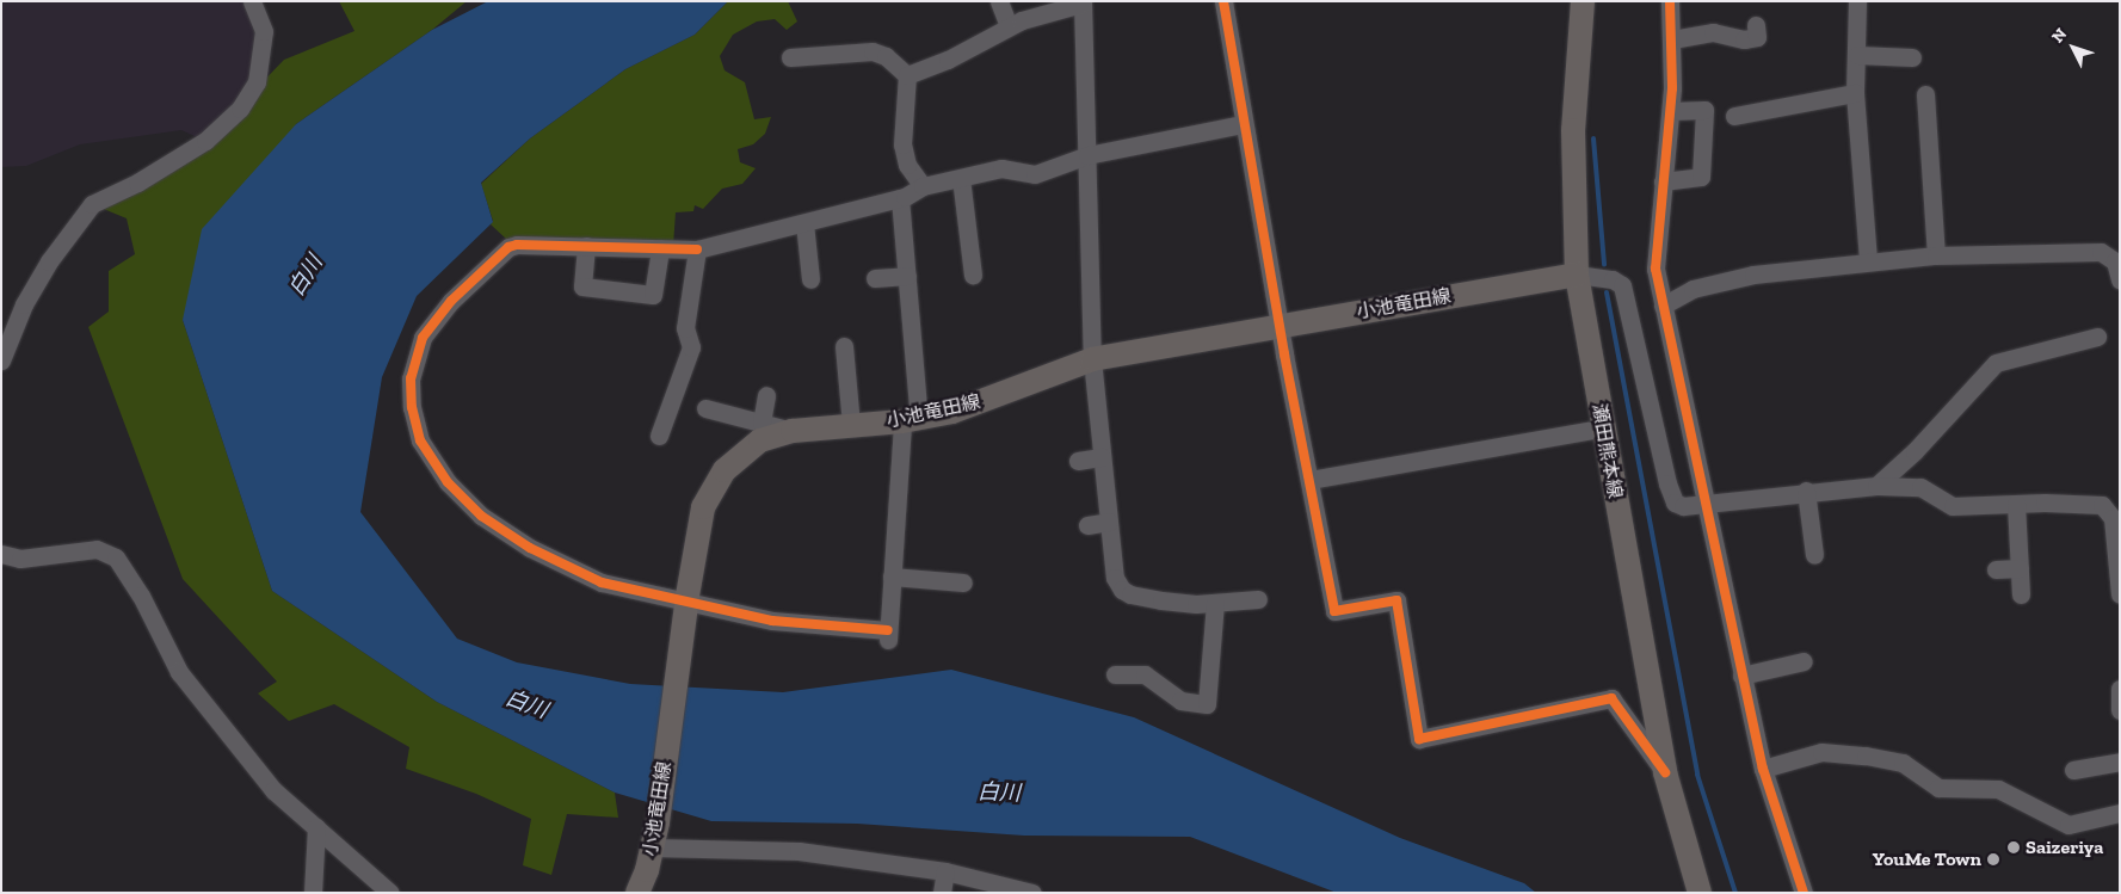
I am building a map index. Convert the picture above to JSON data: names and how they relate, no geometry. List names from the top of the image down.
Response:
{
  "streets": {
    "main road": ["小池竜田線", "瀬田熊本線"]
  },
  "crossings": [
    ["小池竜田線", "瀬田熊本線"]
  ],
  "water": ["白川"],
  "places": ["Saizeriya", "YouMe Town"],
  "north": "top left"
}
